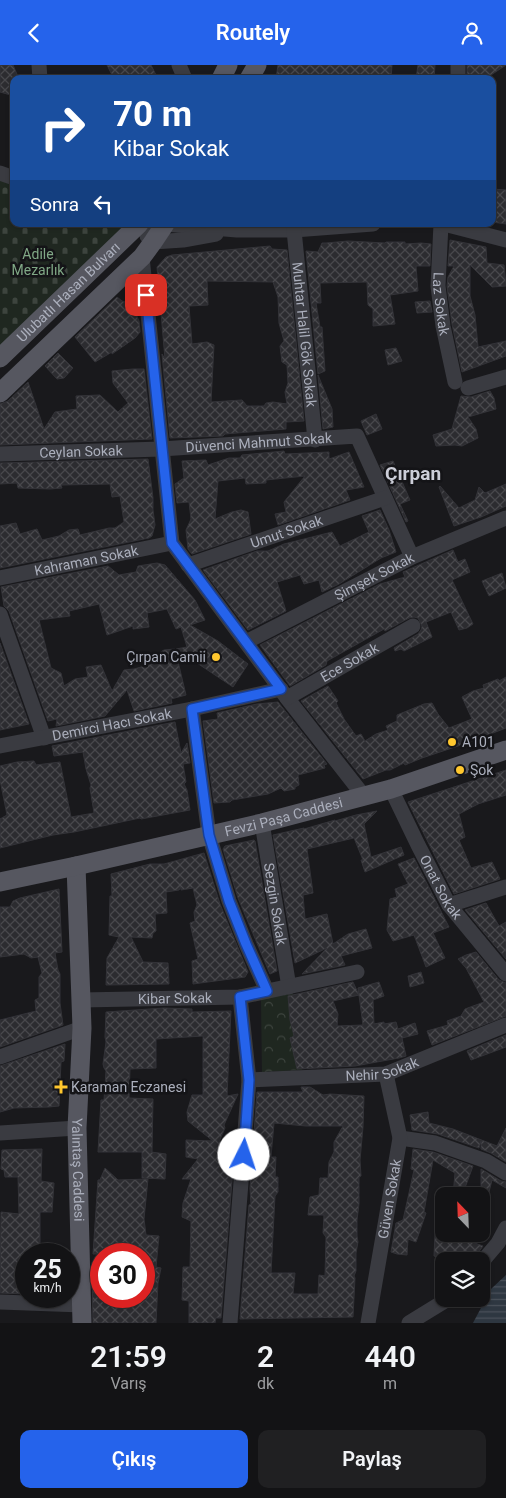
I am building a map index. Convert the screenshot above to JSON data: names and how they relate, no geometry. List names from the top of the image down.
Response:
{
  "streets": {
    "main road": ["Ulubatlı Hasan Bulvarı", "Fevzi Paşa Caddesi", "Yalıntaş Caddesi"],
    "street": [
      "Laz Sokak",
      "Muhtar Halil Gök Sokak",
      "Düvenci Mahmut Sokak",
      "Ceylan Sokak",
      "Umut Sokak",
      "Kahraman Sokak",
      "Şimşek Sokak",
      "Ece Sokak",
      "Demirci Hacı Sokak",
      "Onat Sokak",
      "Sezgin Sokak",
      "Kibar Sokak",
      "Nehir Sokak",
      "Güven Sokak"
    ]
  },
  "crossings": [
    ["Muhtar Halil Gök Sokak", "Düvenci Mahmut Sokak"],
    ["Düvenci Mahmut Sokak", "Ceylan Sokak"],
    ["Düvenci Mahmut Sokak", "Umut Sokak"],
    ["Ece Sokak", "Demirci Hacı Sokak"],
    ["Fevzi Paşa Caddesi", "Onat Sokak"],
    ["Fevzi Paşa Caddesi", "Sezgin Sokak"],
    ["Fevzi Paşa Caddesi", "Yalıntaş Caddesi"],
    ["Sezgin Sokak", "Kibar Sokak"],
    ["Kibar Sokak", "Yalıntaş Caddesi"],
    ["Nehir Sokak", "Güven Sokak"]
  ],
  "districts": ["Çırpan"],
  "parks": ["Adile Mezarlık"],
  "places": {
    "other": ["Çırpan Camii", "A101", "Şok"],
    "health": ["Karaman Eczanesi"]
  },
  "north": "top left",
  "page": {
    "header": "Routely",
    "turn": ["70 m", "Kibar Sokak"],
    "then": "Sonra",
    "speed": "25 km/h",
    "limit": "30",
    "eta": [
      "21:59",
      "Varış",
      "2",
      "dk",
      "440",
      "m"
    ],
    "buttons": ["Çıkış", "Paylaş"]
  }
}
